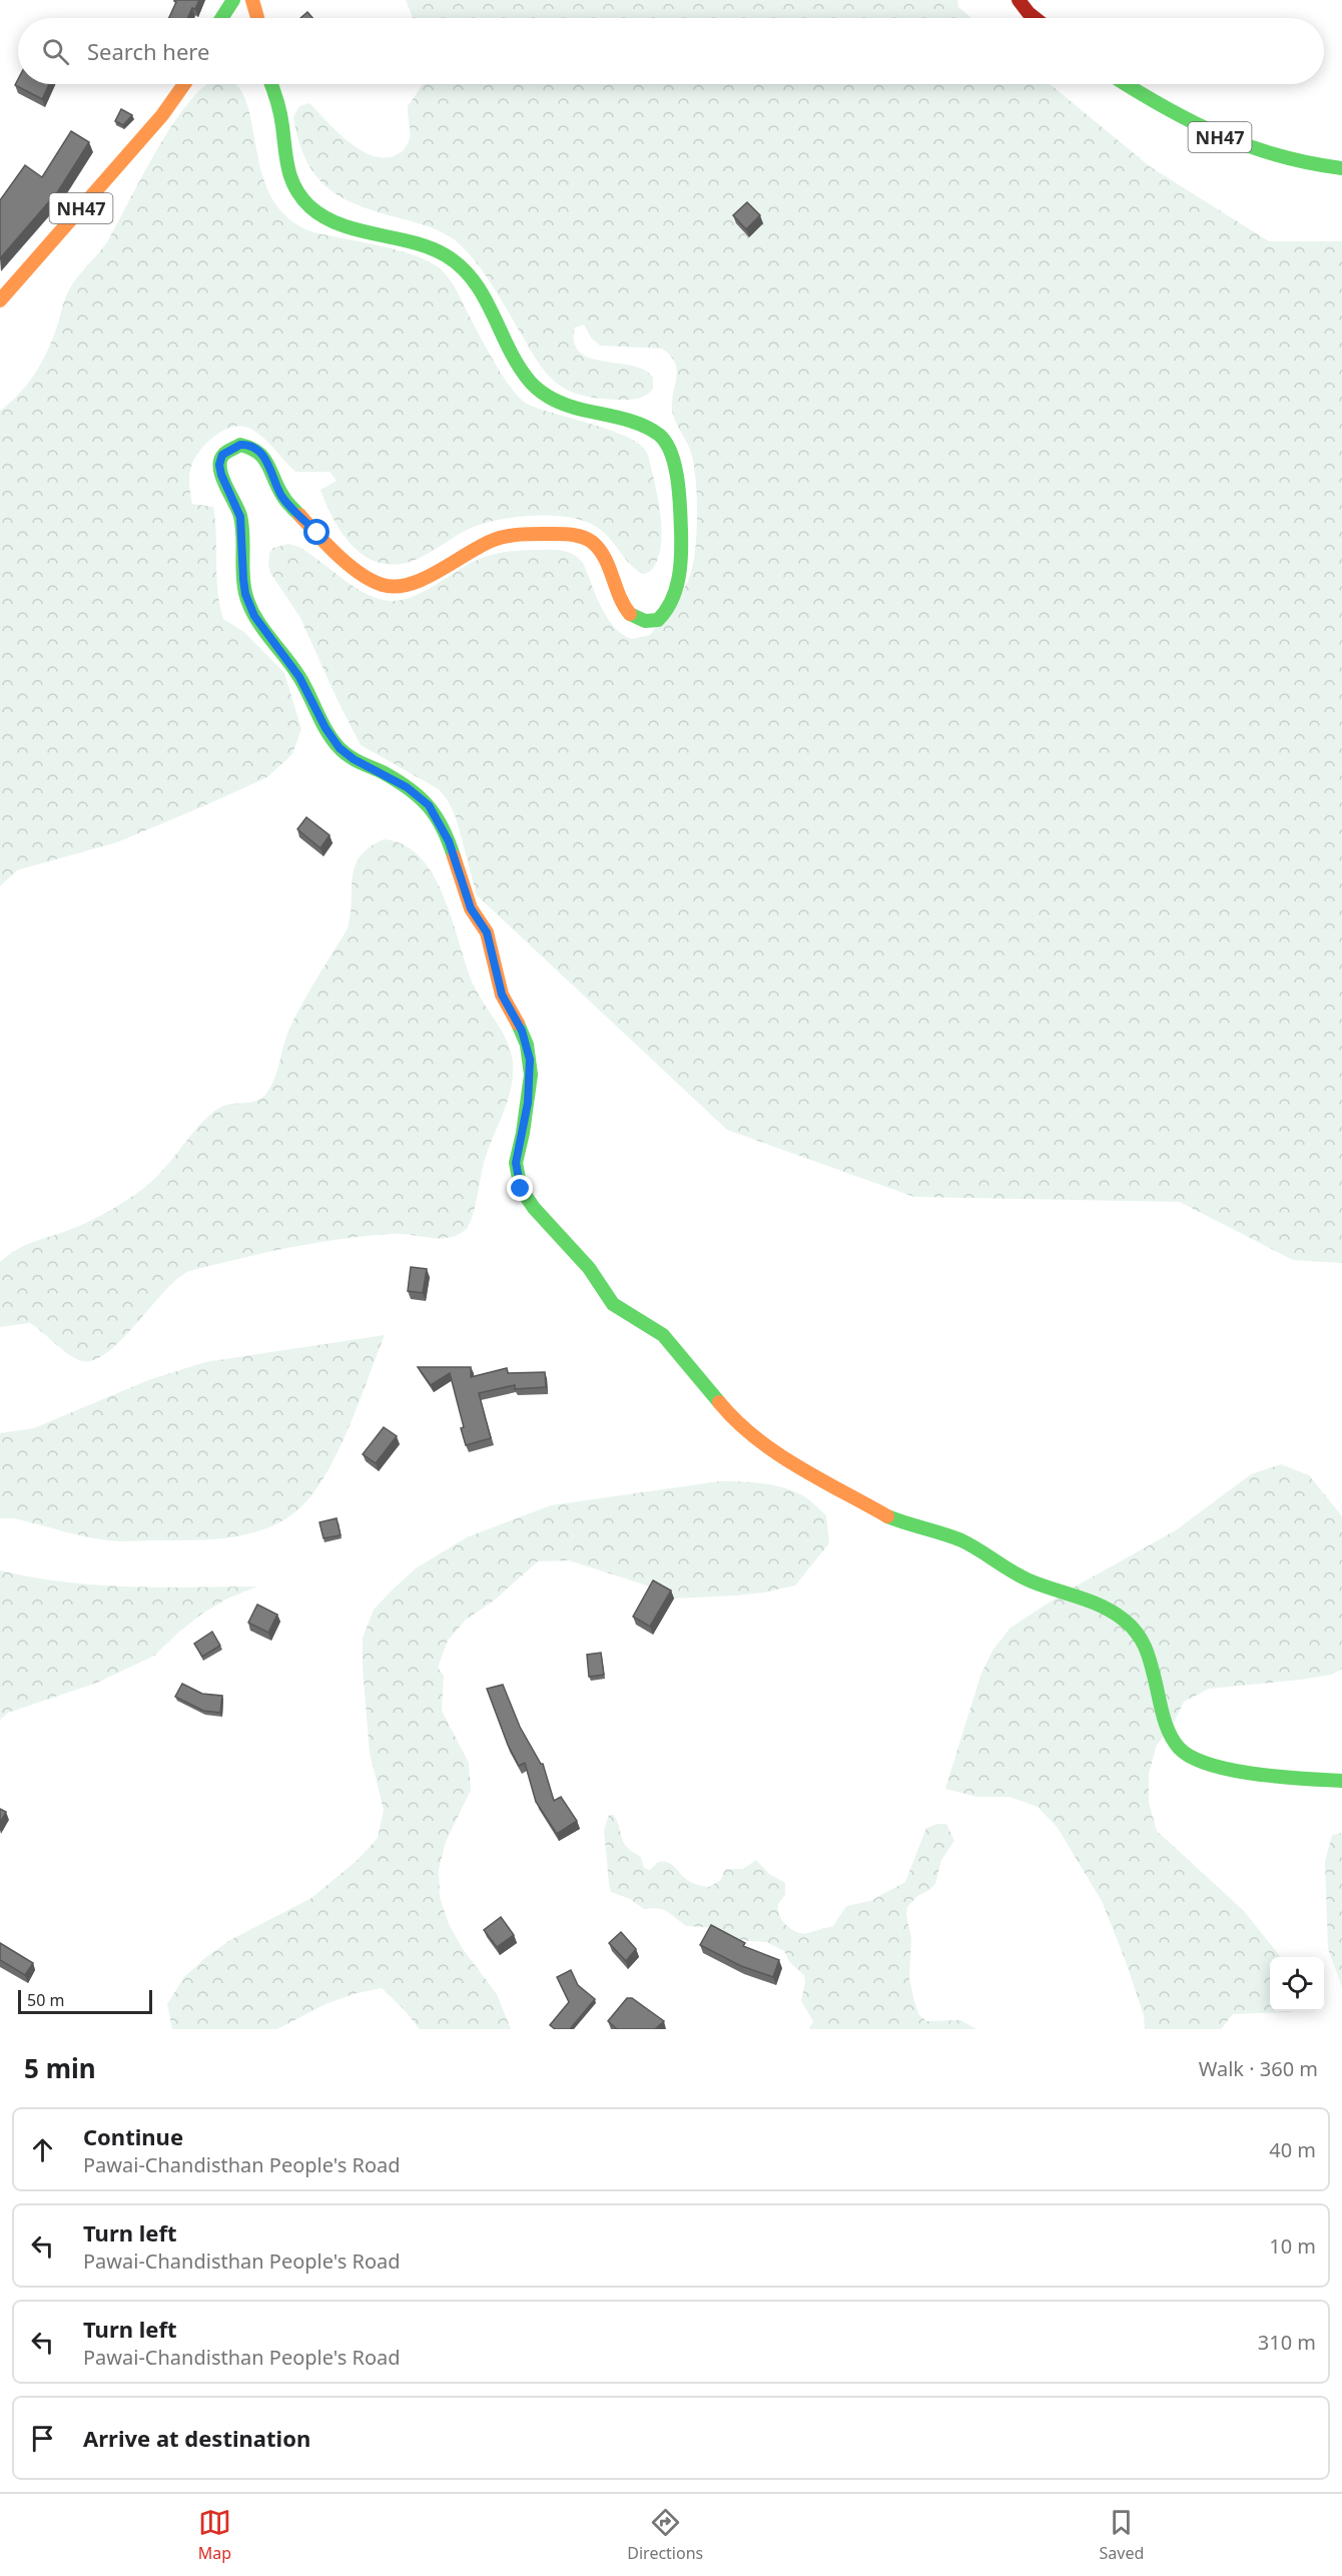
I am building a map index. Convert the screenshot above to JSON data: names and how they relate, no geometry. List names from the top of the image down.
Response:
{
  "streets": {
    "main road": ["NH47"]
  },
  "scale_bar": "50 m",
  "page": {
    "search": "Search here",
    "scale": "50 m",
    "heading": ["5 min", "Walk · 360 m"],
    "list": [
      ["Continue", "Pawai-Chandisthan People's Road", "40 m"],
      ["Turn left", "Pawai-Chandisthan People's Road", "10 m"],
      ["Turn left", "Pawai-Chandisthan People's Road", "310 m"],
      "Arrive at destination"
    ],
    "nav": ["Map", "Directions", "Saved"]
  }
}
